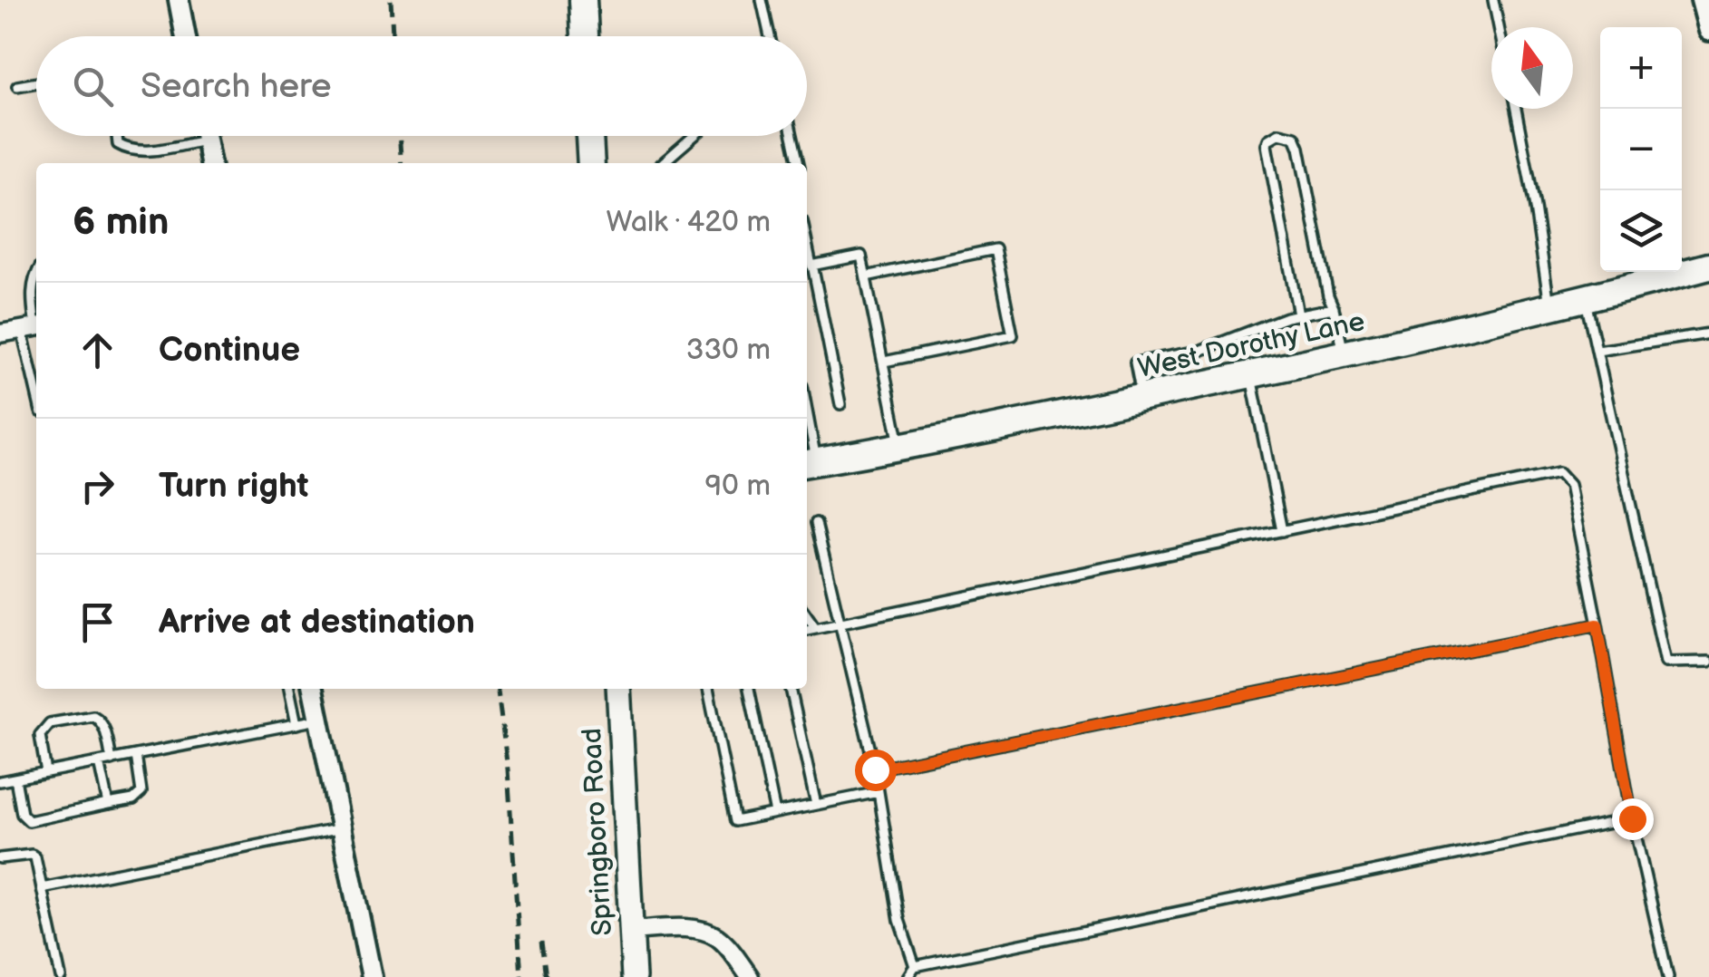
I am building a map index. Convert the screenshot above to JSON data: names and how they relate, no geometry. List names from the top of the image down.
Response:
{
  "streets": {
    "main road": ["West Dorothy Lane", "Springboro Road"]
  },
  "north": "top",
  "page": {
    "map_buttons": ["+", "−"],
    "search": "Search here",
    "heading": ["6 min", "Walk · 420 m"],
    "list": [
      ["Continue", "330 m"],
      ["Turn right", "90 m"],
      "Arrive at destination"
    ]
  }
}
